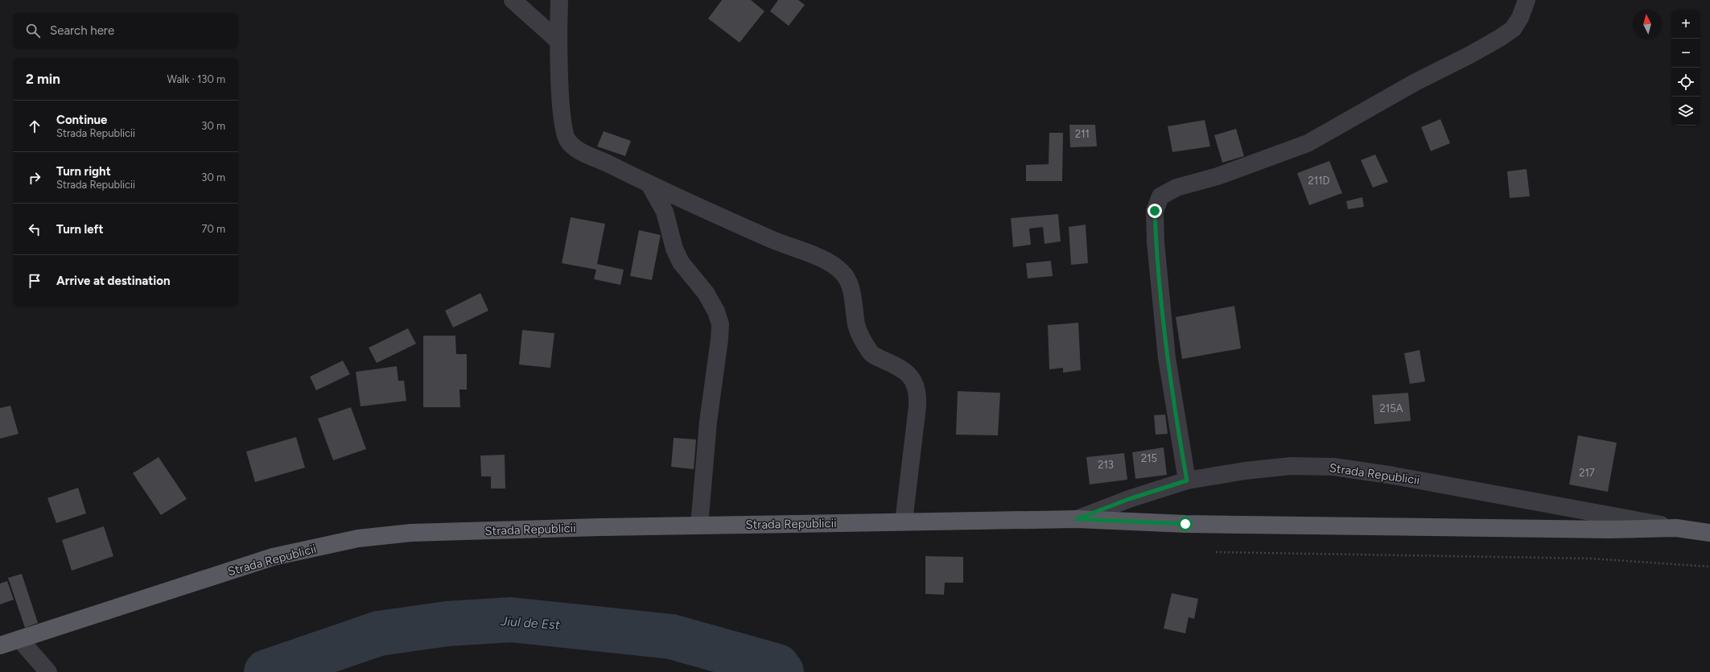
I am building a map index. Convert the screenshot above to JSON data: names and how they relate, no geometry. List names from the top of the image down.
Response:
{
  "streets": {
    "main road": ["Strada Republicii"]
  },
  "water": ["Jiul de Est"],
  "house_numbers": [
    "211",
    "211D",
    "215A",
    "215",
    "213",
    "217"
  ],
  "north": "top",
  "page": {
    "map_buttons": ["+", "−"],
    "search": "Search here",
    "heading": ["2 min", "Walk · 130 m"],
    "list": [
      ["Continue", "Strada Republicii", "30 m"],
      ["Turn right", "Strada Republicii", "30 m"],
      ["Turn left", "70 m"],
      "Arrive at destination"
    ]
  }
}
